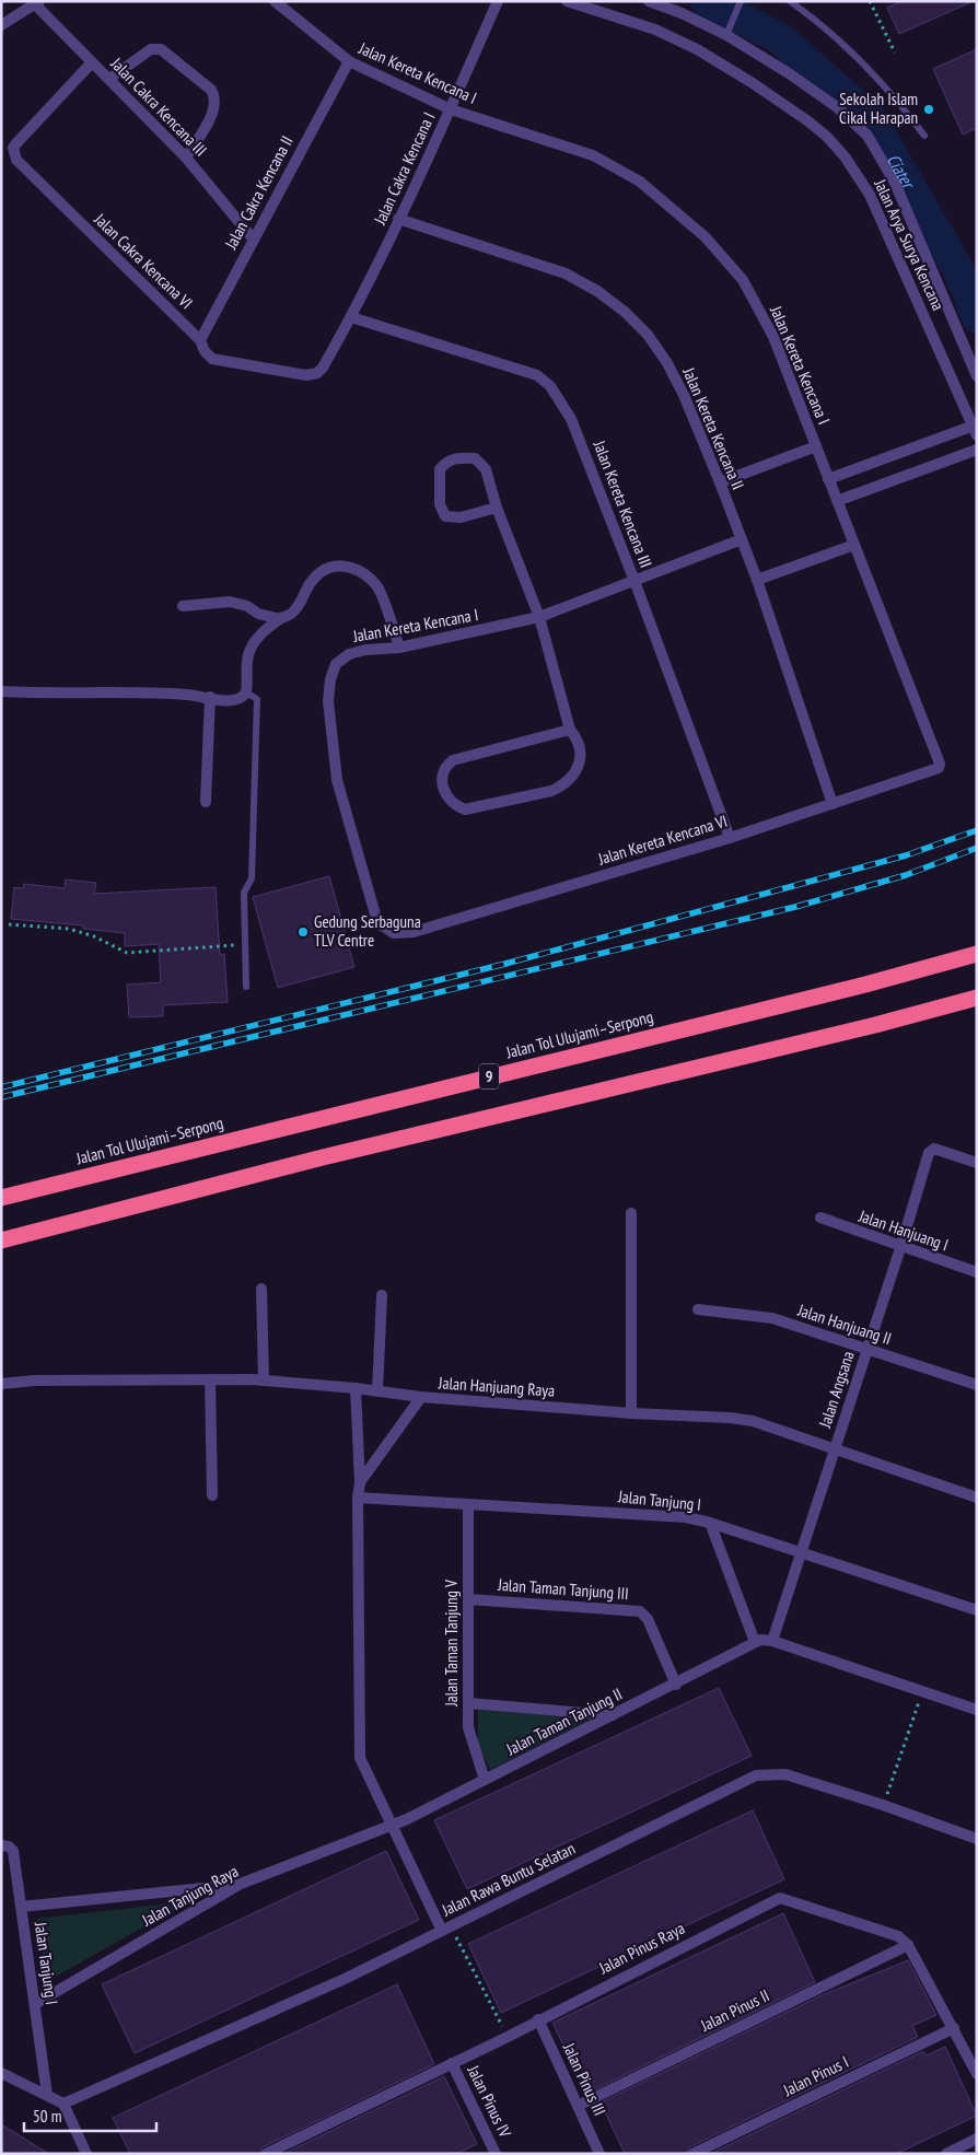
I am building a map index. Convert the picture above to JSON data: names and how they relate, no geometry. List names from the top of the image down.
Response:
{
  "streets": {
    "highway": ["Jalan Tol Ulujami–Serpong", "9"],
    "street": [
      "Jalan Kereta Kencana I",
      "Jalan Cakra Kencana III",
      "Jalan Cakra Kencana I",
      "Jalan Cakra Kencana II",
      "Jalan Arya Surya Kencana",
      "Jalan Cakra Kencana VI",
      "Jalan Kereta Kencana II",
      "Jalan Kereta Kencana III",
      "Jalan Kereta Kencana VI",
      "Jalan Hanjuang I",
      "Jalan Hanjuang II",
      "Jalan Hanjuang Raya",
      "Jalan Angsana",
      "Jalan Tanjung I",
      "Jalan Taman Tanjung III",
      "Jalan Taman Tanjung V",
      "Jalan Taman Tanjung II",
      "Jalan Rawa Buntu Selatan",
      "Jalan Tanjung Raya",
      "Jalan Pinus Raya",
      "Jalan Pinus II",
      "Jalan Pinus I",
      "Jalan Pinus III",
      "Jalan Pinus IV"
    ]
  },
  "crossings": [
    ["Jalan Kereta Kencana I", "Jalan Cakra Kencana I"],
    ["Jalan Kereta Kencana I", "Jalan Cakra Kencana II"],
    ["Jalan Kereta Kencana I", "Jalan Kereta Kencana II"],
    ["Jalan Kereta Kencana I", "Jalan Kereta Kencana III"],
    ["Jalan Kereta Kencana I", "Jalan Kereta Kencana VI"],
    ["Jalan Cakra Kencana III", "Jalan Cakra Kencana II"],
    ["Jalan Cakra Kencana III", "Jalan Cakra Kencana VI"],
    ["Jalan Cakra Kencana I", "Jalan Cakra Kencana VI"],
    ["Jalan Cakra Kencana I", "Jalan Kereta Kencana II"],
    ["Jalan Cakra Kencana I", "Jalan Kereta Kencana III"],
    ["Jalan Cakra Kencana II", "Jalan Cakra Kencana VI"],
    ["Jalan Cakra Kencana VI", "Jalan Kereta Kencana III"],
    ["Jalan Kereta Kencana II", "Jalan Kereta Kencana VI"],
    ["Jalan Kereta Kencana III", "Jalan Kereta Kencana VI"],
    ["Jalan Hanjuang I", "Jalan Angsana"],
    ["Jalan Hanjuang II", "Jalan Angsana"],
    ["Jalan Hanjuang Raya", "Jalan Angsana"],
    ["Jalan Angsana", "Jalan Tanjung I"],
    ["Jalan Angsana", "Jalan Taman Tanjung II"],
    ["Jalan Tanjung I", "Jalan Taman Tanjung V"],
    ["Jalan Tanjung I", "Jalan Tanjung Raya"],
    ["Jalan Taman Tanjung III", "Jalan Taman Tanjung V"],
    ["Jalan Taman Tanjung III", "Jalan Taman Tanjung II"],
    ["Jalan Taman Tanjung V", "Jalan Taman Tanjung II"],
    ["Jalan Taman Tanjung II", "Jalan Tanjung Raya"],
    ["Jalan Pinus Raya", "Jalan Pinus II"],
    ["Jalan Pinus Raya", "Jalan Pinus III"],
    ["Jalan Pinus Raya", "Jalan Pinus IV"],
    ["Jalan Pinus II", "Jalan Pinus III"]
  ],
  "water": ["Ciater"],
  "places": ["Sekolah Islam Cikal Harapan", "Gedung Serbaguna TLV Centre"],
  "scale_bar": "50 m"
}
